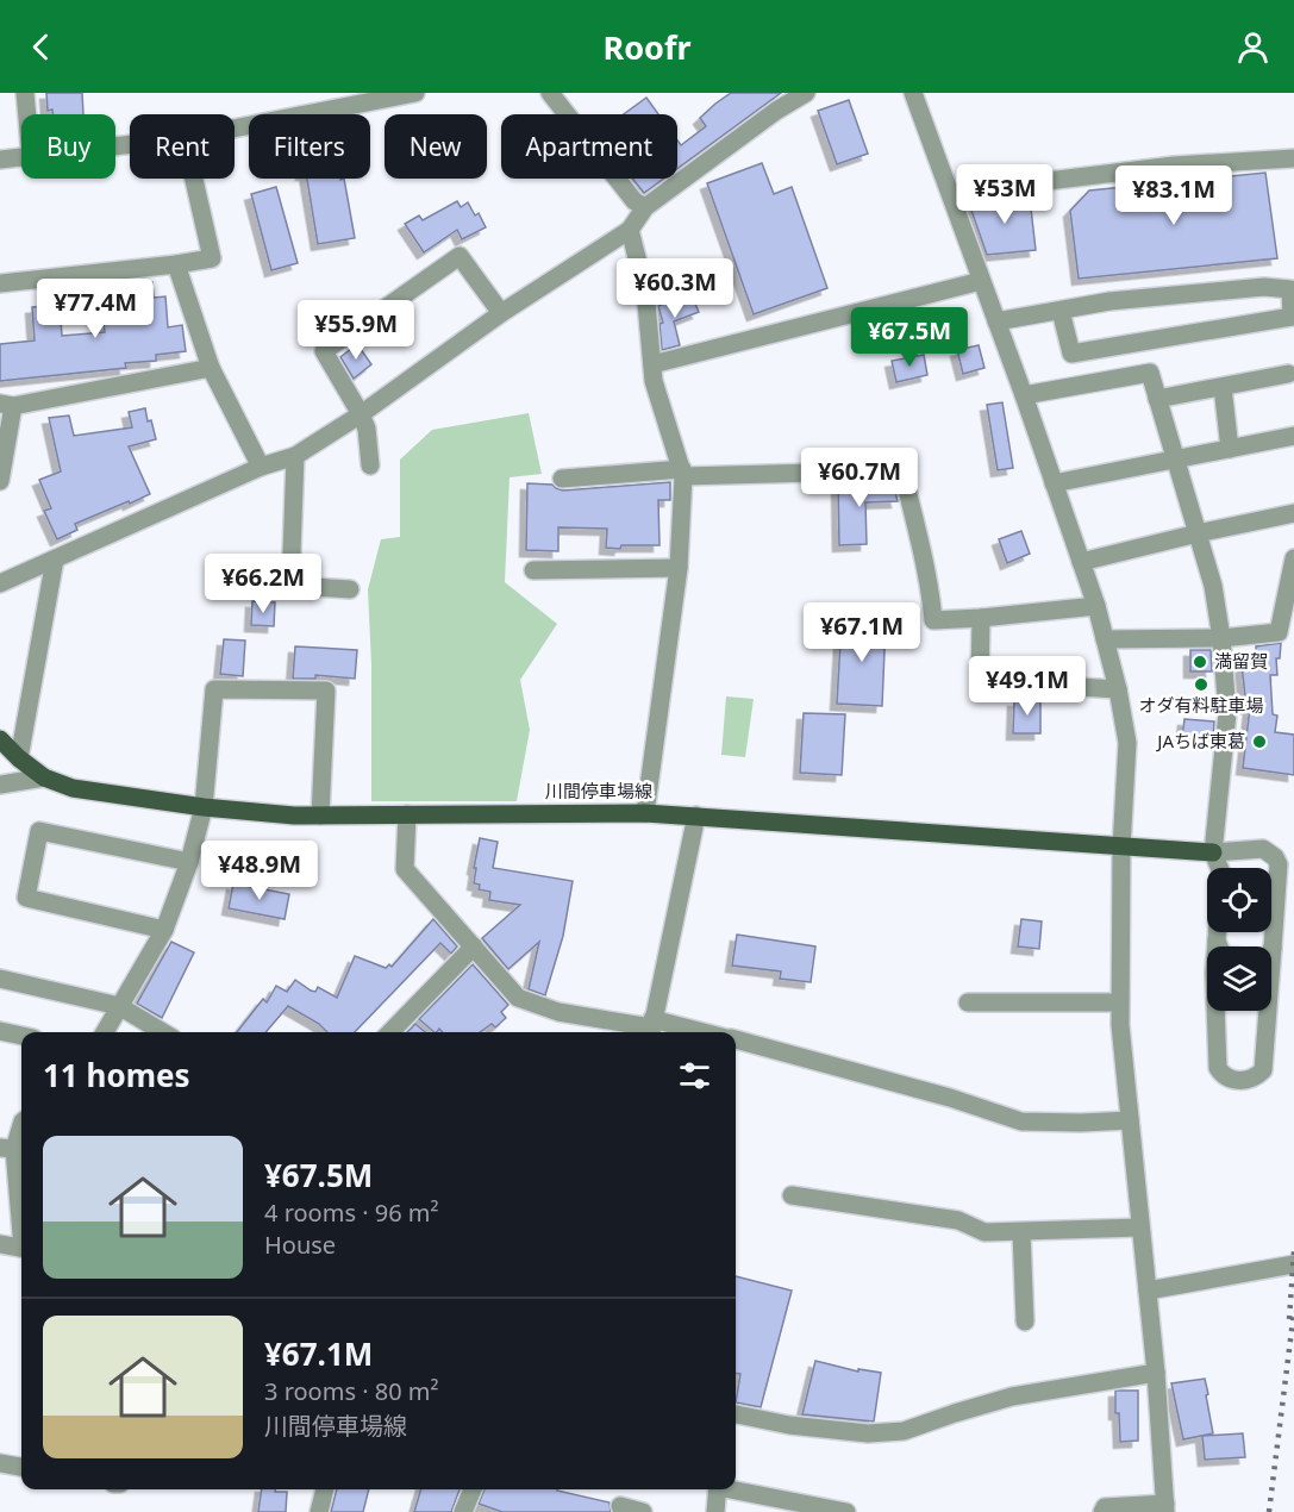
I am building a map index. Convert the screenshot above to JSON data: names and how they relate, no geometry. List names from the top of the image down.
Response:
{
  "streets": {
    "main road": ["川間停車場線"]
  },
  "places": ["満留賀", "オダ有料駐車場", "JAちば東葛"],
  "page": {
    "header": "Roofr",
    "chip": [
      "Buy",
      "Rent",
      "Filters",
      "New",
      "Apartment"
    ],
    "price": [
      "¥53M",
      "¥83.1M",
      "¥60.3M",
      "¥77.4M",
      "¥55.9M",
      "¥67.5M",
      "¥60.7M",
      "¥66.2M",
      "¥67.1M",
      "¥49.1M",
      "¥48.9M"
    ],
    "heading": "11 homes",
    "list": [
      {
        "name": "¥67.5M",
        "note": "4 rooms · 96 m² · House"
      },
      {
        "name": "¥67.1M",
        "note": "3 rooms · 80 m² · 川間停車場線"
      }
    ]
  }
}
